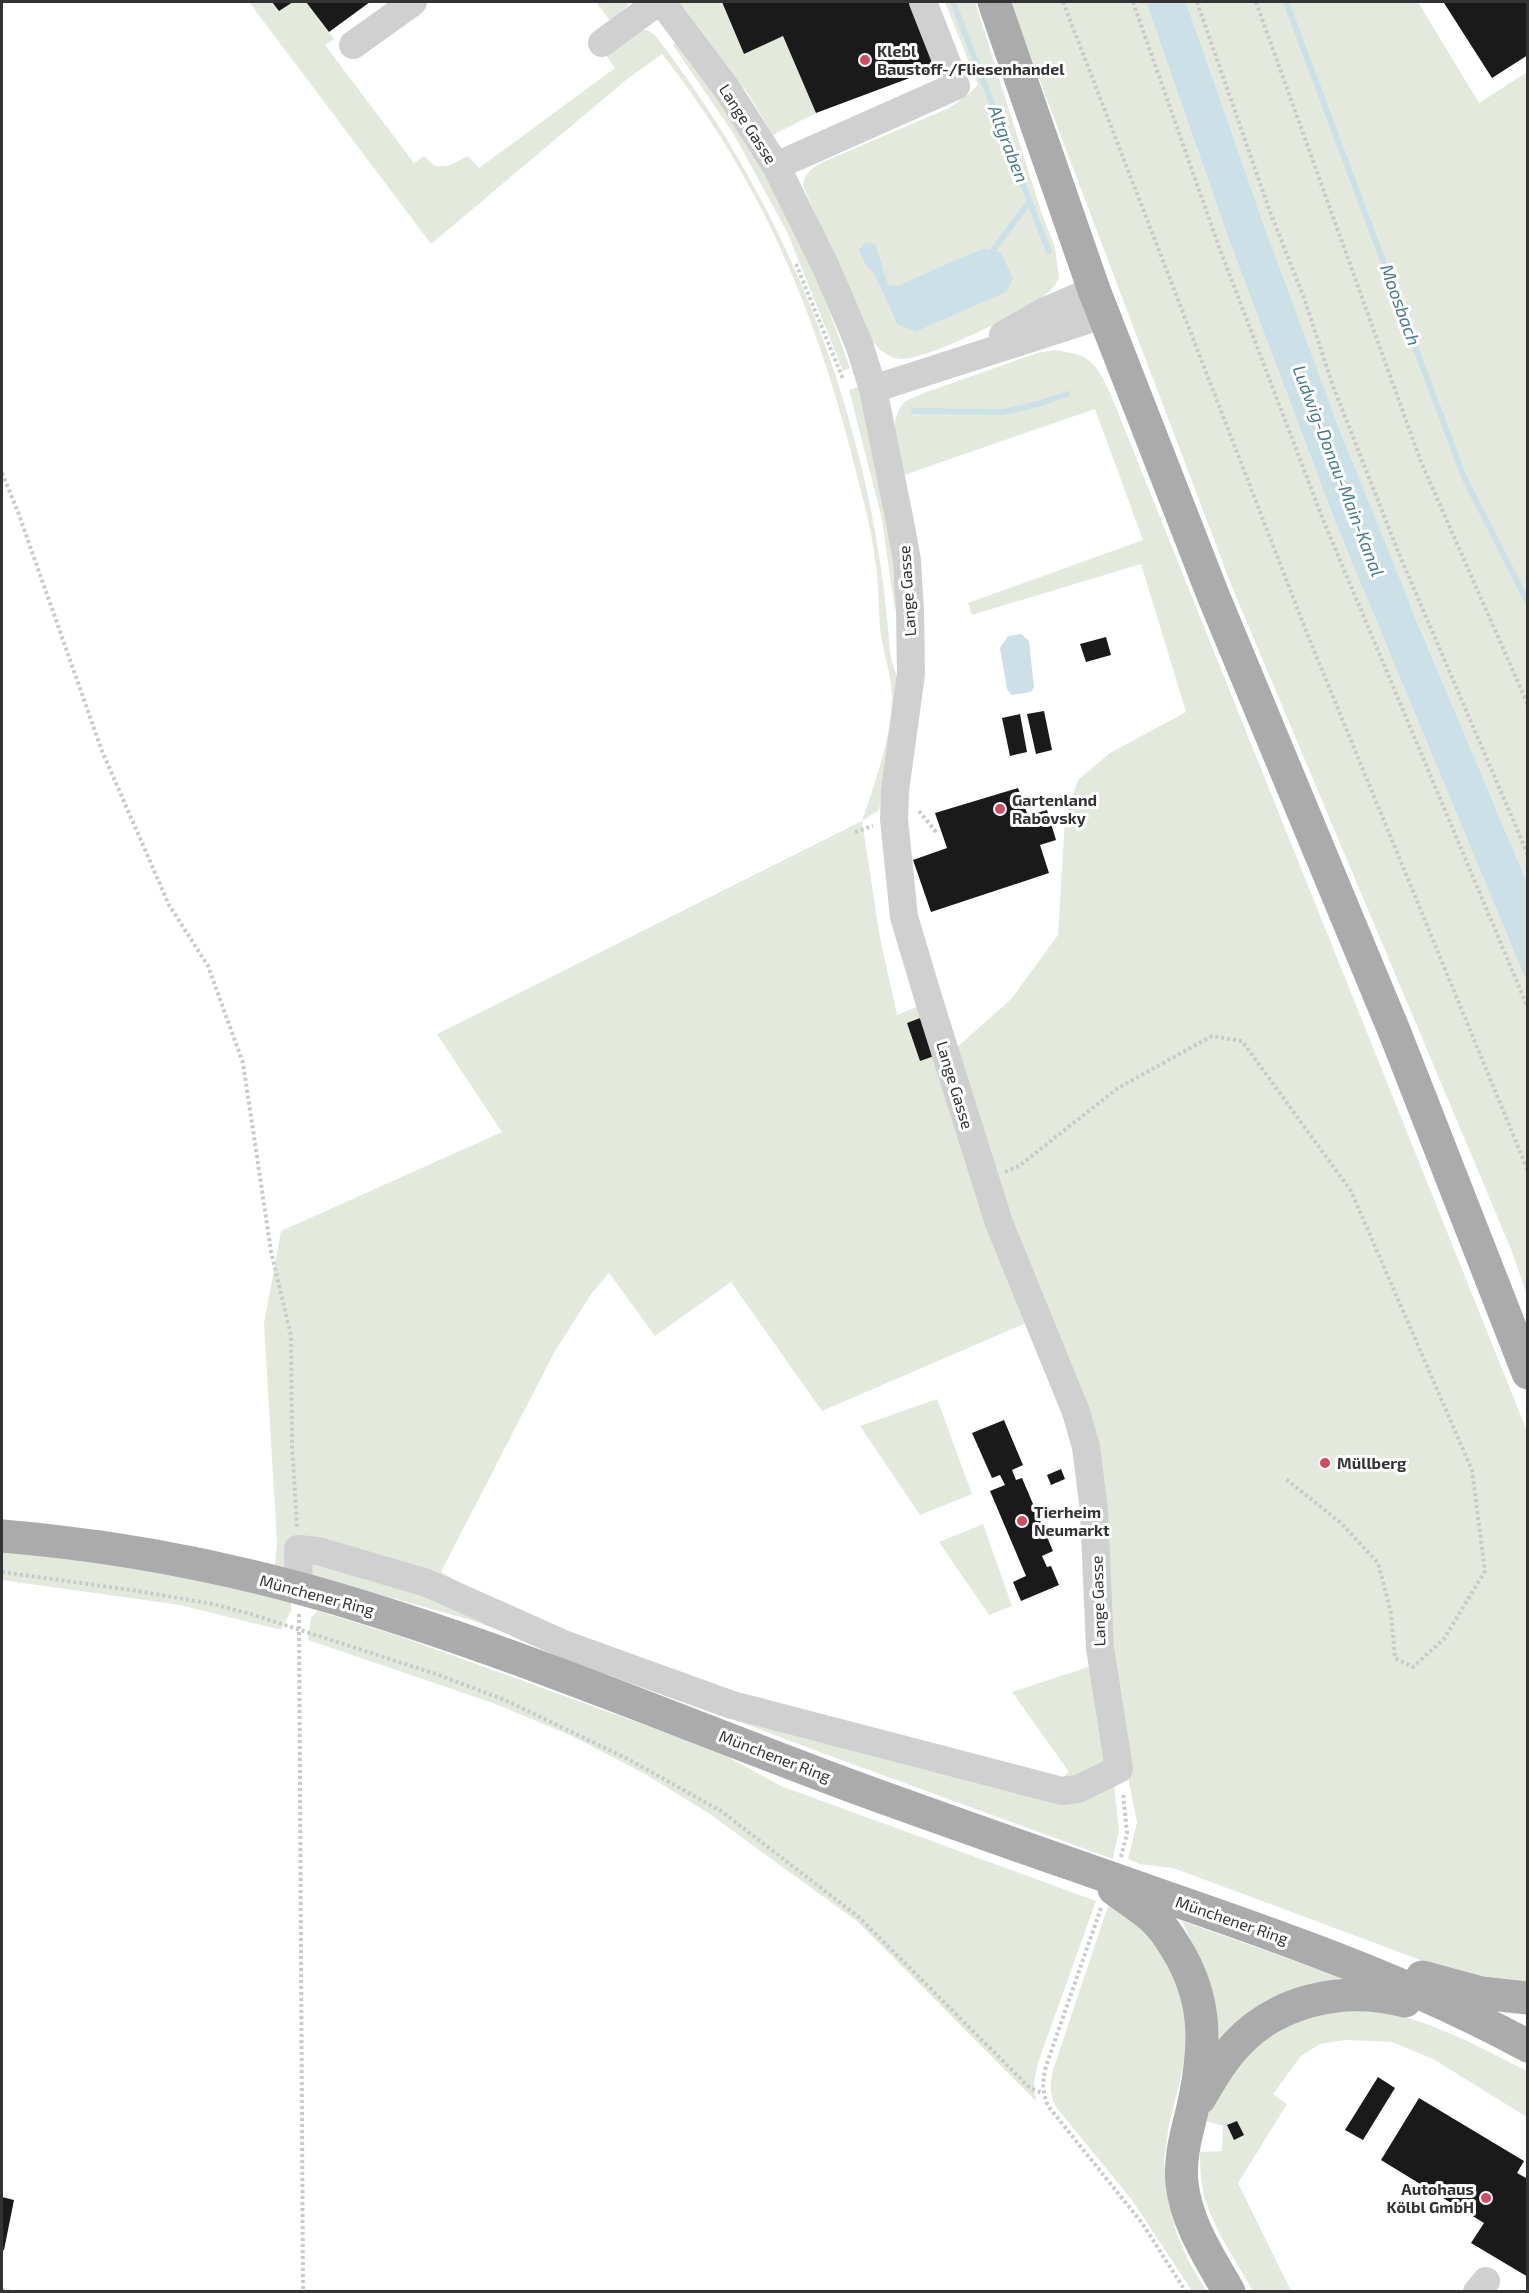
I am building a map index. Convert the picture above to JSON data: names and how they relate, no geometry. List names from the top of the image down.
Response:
{
  "streets": {
    "main road": ["Münchener Ring"],
    "street": ["Lange Gasse"]
  },
  "water": ["Altgraben", "Moosbach", "Ludwig-Donau-Main-Kanal"],
  "places": [
    "Klebl Baustoff-/Fliesenhandel",
    "Gartenland Rabovsky",
    "Müllberg",
    "Tierheim Neumarkt",
    "Autohaus Kölbl GmbH"
  ]
}
